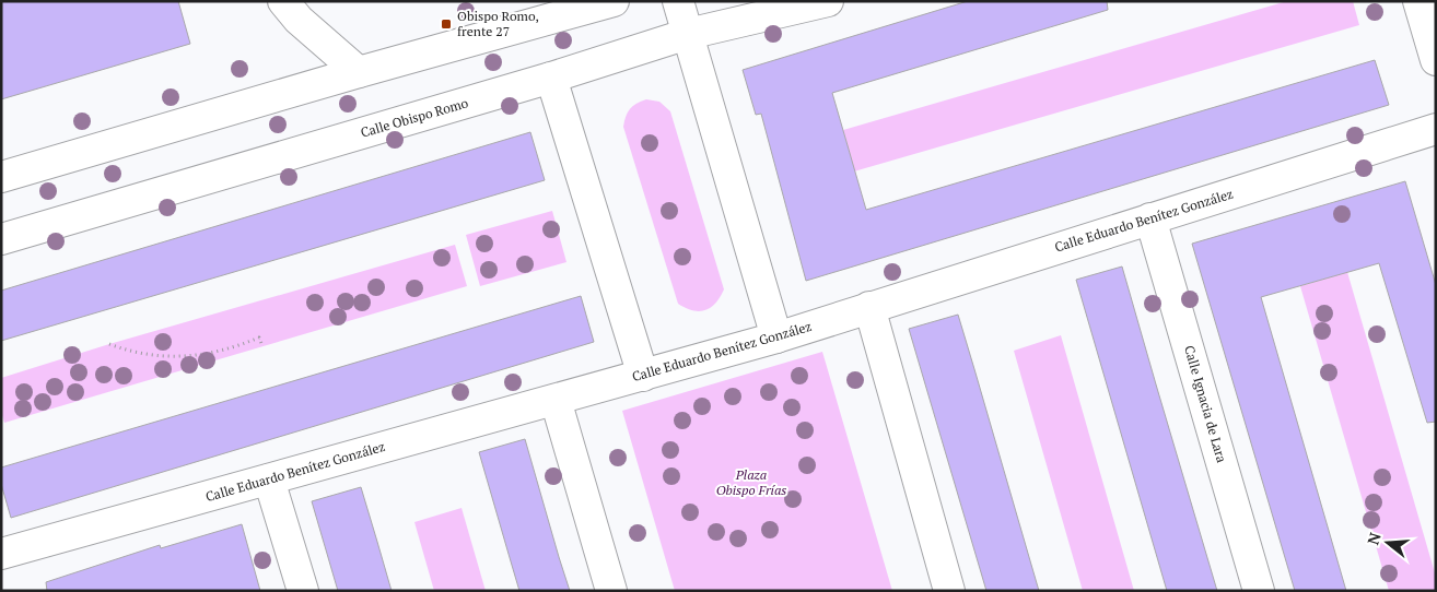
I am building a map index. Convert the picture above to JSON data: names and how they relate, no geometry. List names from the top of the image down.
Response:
{
  "streets": {
    "street": ["Calle Obispo Romo", "Calle Eduardo Benítez González", "Calle Ignacia de Lara"]
  },
  "crossings": [
    ["Calle Eduardo Benítez González", "Calle Ignacia de Lara"]
  ],
  "parks": ["Plaza Obispo Frías"],
  "places": {
    "transit": ["Obispo Romo, frente 27"]
  },
  "north": "left"
}
